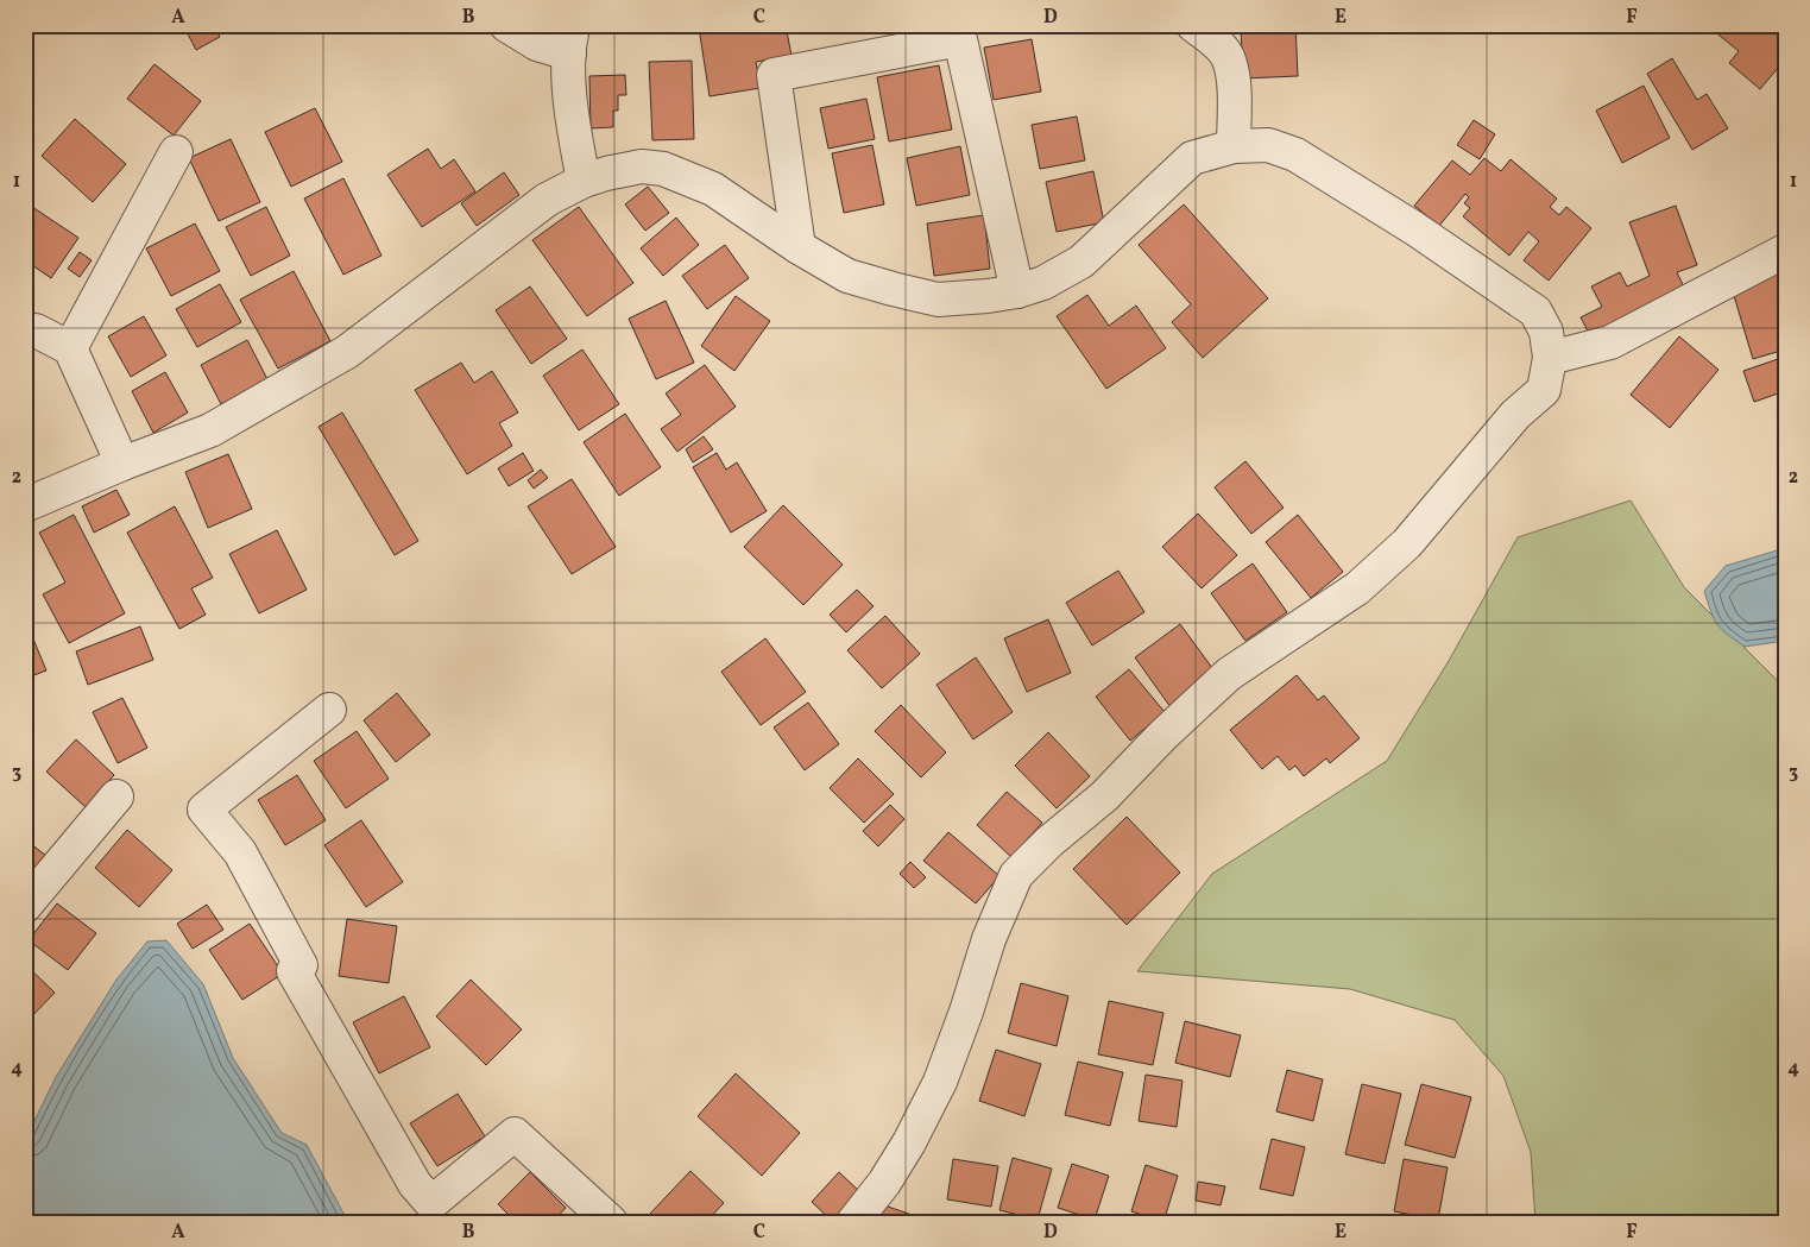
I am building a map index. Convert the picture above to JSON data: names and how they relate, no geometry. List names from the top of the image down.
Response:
{
  "grid": {
    "columns": [
      "A",
      "B",
      "C",
      "D",
      "E",
      "F"
    ],
    "rows": [
      "1",
      "2",
      "3",
      "4"
    ]
  }
}
